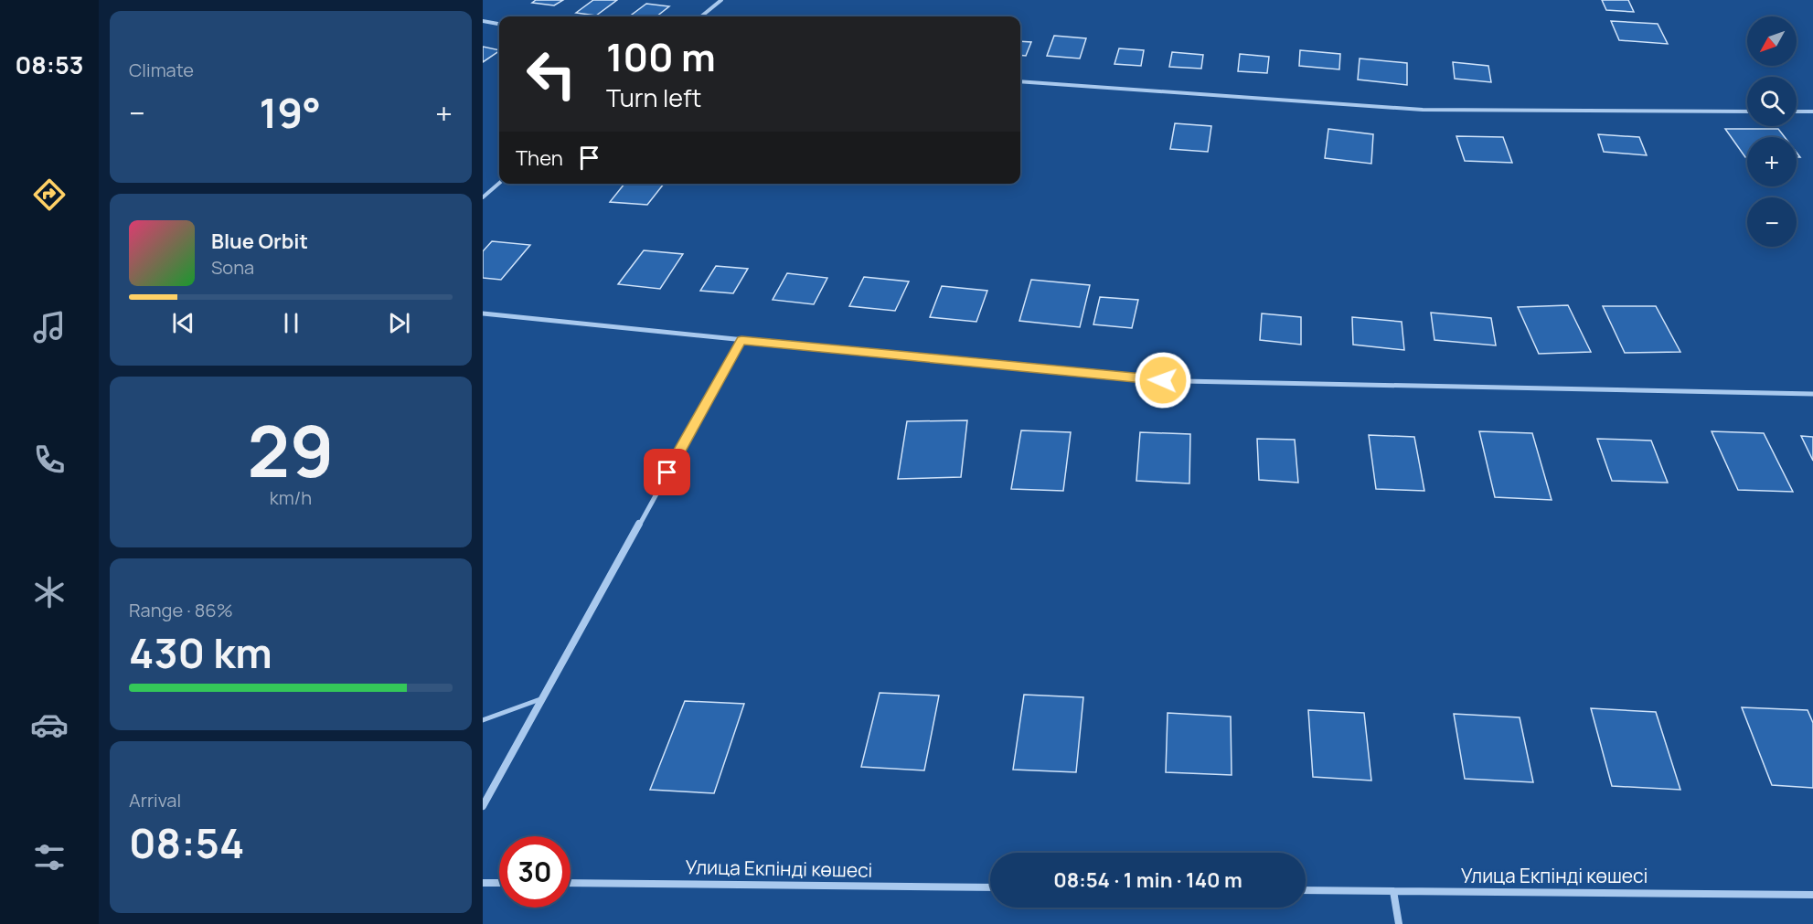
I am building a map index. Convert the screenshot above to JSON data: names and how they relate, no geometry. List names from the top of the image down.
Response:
{
  "streets": {
    "street": ["Улица Екпінді көшесі"]
  },
  "north": "bottom left",
  "page": {
    "tabs": "08:53",
    "tile": [
      "Climate",
      ["29", "km/h"],
      ["Range · 86%", "430 km"],
      ["Arrival", "08:54"]
    ],
    "map_buttons": ["+", "−"],
    "turn": ["100 m", "Turn left"],
    "heat": ["−", "19°", "+"],
    "then": "Then",
    "song": ["Blue Orbit", "Sona"],
    "limit": "30",
    "trip": "08:54 · 1 min · 140 m"
  }
}
